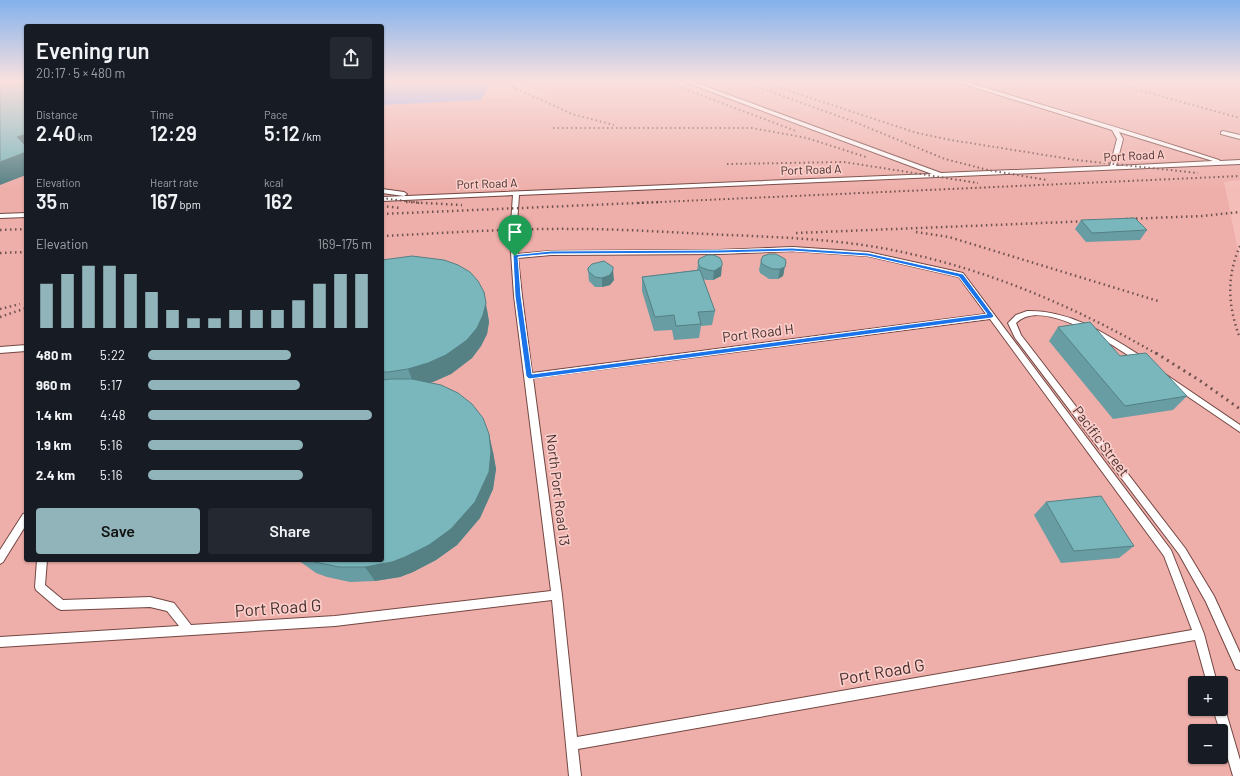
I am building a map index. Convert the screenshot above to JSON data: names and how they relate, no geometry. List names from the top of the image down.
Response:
{
  "streets": {
    "lane": [
      "Port Road A",
      "Port Road H",
      "Pacific Street",
      "North Port Road 13",
      "Port Road G"
    ]
  },
  "crossings": [
    ["Port Road A", "North Port Road 13"],
    ["Port Road H", "Pacific Street"],
    ["Port Road H", "North Port Road 13"],
    ["Pacific Street", "North Port Road 13"],
    ["Pacific Street", "Port Road G"],
    ["North Port Road 13", "Port Road G"]
  ],
  "page": {
    "heading": ["Evening run", "20:17 · 5 × 480 m"],
    "stats": [
      ["Distance", "2.40 km"],
      ["Time", "12:29"],
      ["Pace", "5:12 /km"],
      ["Elevation", "35 m"],
      ["Heart rate", "167 bpm"],
      ["kcal", "162"]
    ],
    "chart": ["Elevation", "169–175 m"],
    "list": [
      {
        "name": "480 m",
        "note": "5:22"
      },
      {
        "name": "960 m",
        "note": "5:17"
      },
      {
        "name": "1.4 km",
        "note": "4:48"
      },
      {
        "name": "1.9 km",
        "note": "5:16"
      },
      {
        "name": "2.4 km",
        "note": "5:16"
      }
    ],
    "buttons": ["Save", "Share"],
    "map_buttons": ["+", "−"]
  }
}
